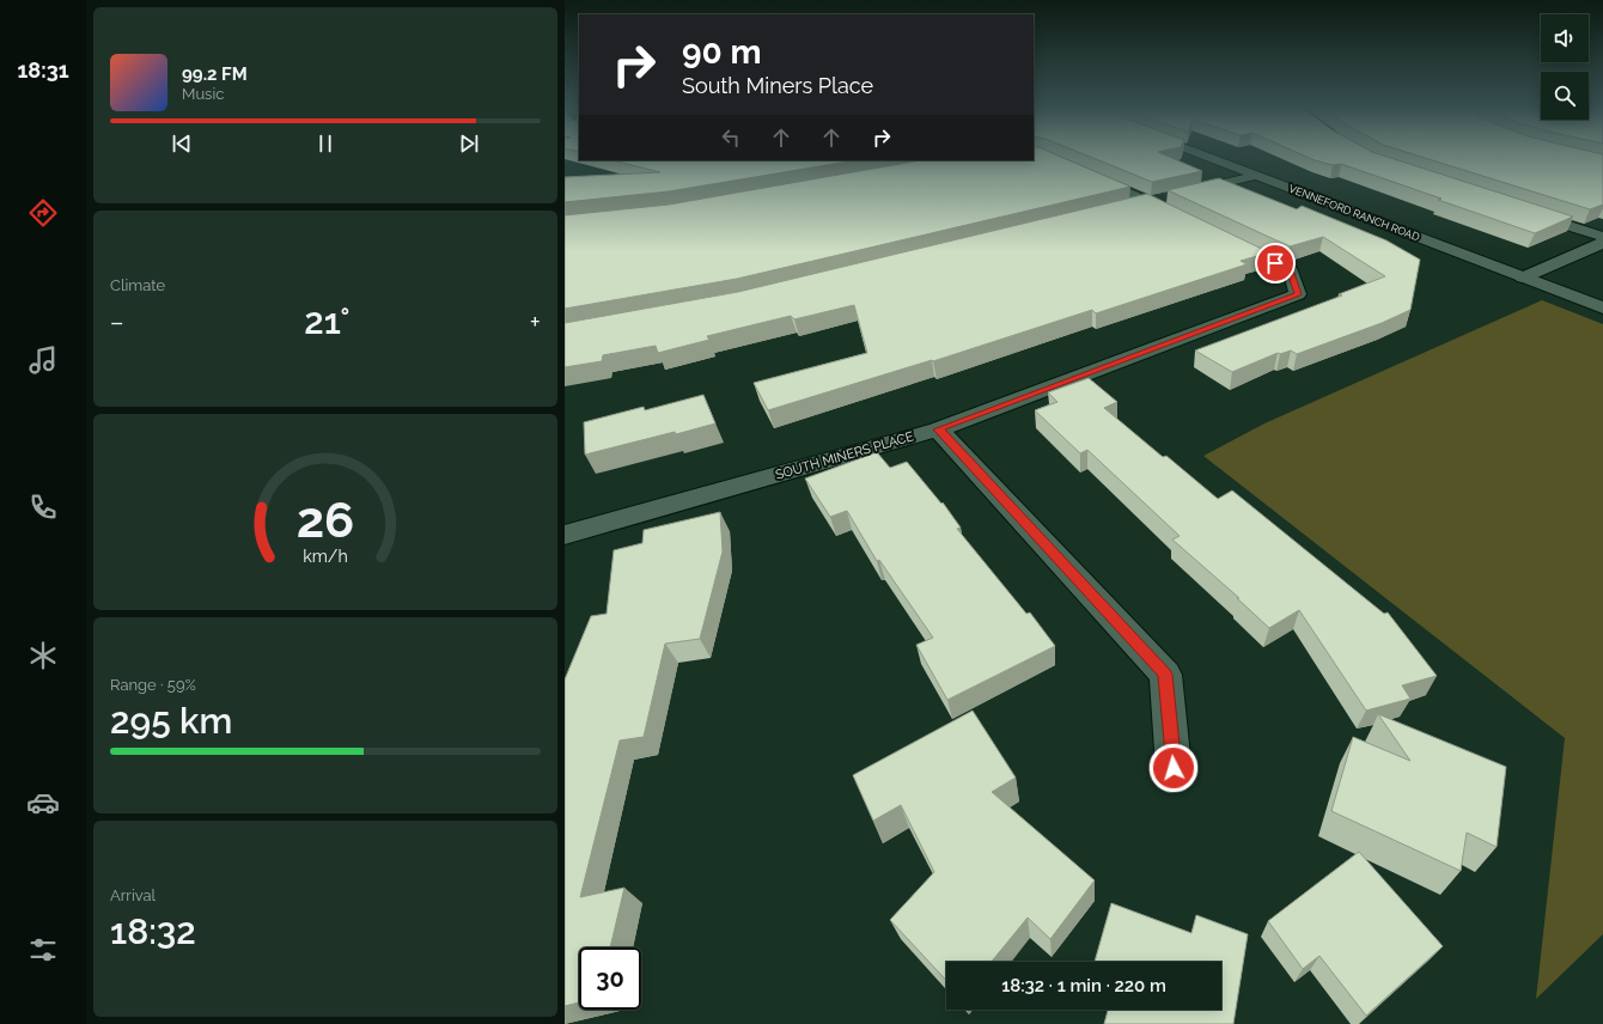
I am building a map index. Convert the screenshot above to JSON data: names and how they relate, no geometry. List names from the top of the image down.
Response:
{
  "streets": {
    "street": ["VENNEFORD RANCH ROAD", "SOUTH MINERS PLACE"]
  },
  "page": {
    "tabs": "18:31",
    "turn": ["90 m", "South Miners Place"],
    "song": ["99.2 FM", "Music"],
    "tile": [
      "Climate",
      ["Range · 59%", "295 km"],
      ["Arrival", "18:32"]
    ],
    "heat": ["−", "21°", "+"],
    "limit": "30",
    "trip": "18:32 · 1 min · 220 m",
    "gauge": ["26", "km/h"]
  }
}
